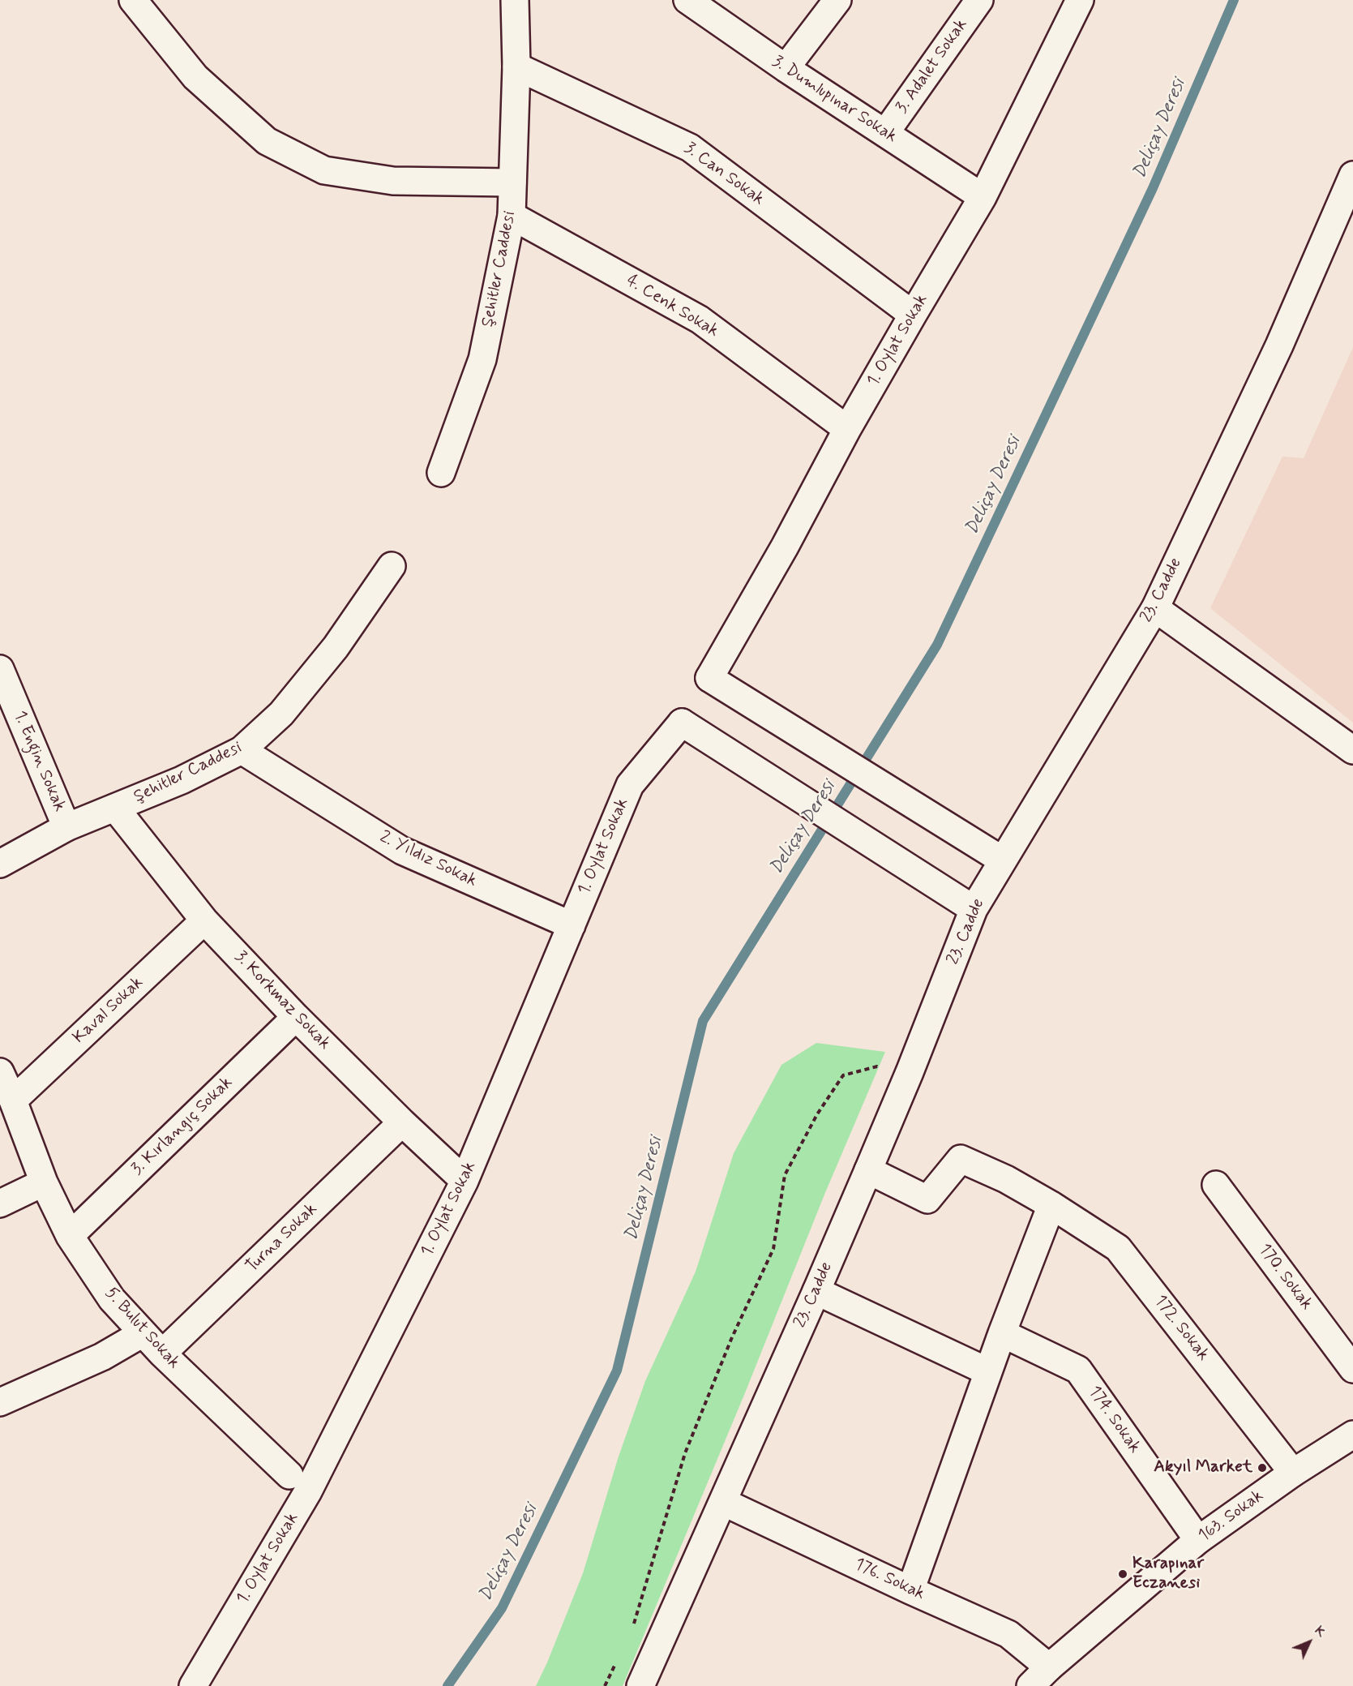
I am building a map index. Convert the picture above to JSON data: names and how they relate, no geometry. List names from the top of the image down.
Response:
{
  "streets": {
    "street": [
      "3. Adalet Sokak",
      "3. Dumlupınar Sokak",
      "3. Can Sokak",
      "Şehitler Caddesi",
      "4. Cenk Sokak",
      "1. Oylat Sokak",
      "23. Cadde",
      "1. Engin Sokak",
      "2. Yıldız Sokak",
      "3. Korkmaz Sokak",
      "Kaval Sokak",
      "3. Kırlangıç Sokak",
      "Turna Sokak",
      "170. Sokak",
      "5. Bulut Sokak",
      "172. Sokak",
      "174. Sokak",
      "163. Sokak",
      "176. Sokak"
    ]
  },
  "crossings": [
    ["3. Adalet Sokak", "3. Dumlupınar Sokak"],
    ["3. Dumlupınar Sokak", "1. Oylat Sokak"],
    ["3. Can Sokak", "Şehitler Caddesi"],
    ["3. Can Sokak", "1. Oylat Sokak"],
    ["Şehitler Caddesi", "4. Cenk Sokak"],
    ["Şehitler Caddesi", "1. Engin Sokak"],
    ["Şehitler Caddesi", "2. Yıldız Sokak"],
    ["Şehitler Caddesi", "3. Korkmaz Sokak"],
    ["4. Cenk Sokak", "1. Oylat Sokak"],
    ["1. Oylat Sokak", "23. Cadde"],
    ["1. Oylat Sokak", "2. Yıldız Sokak"],
    ["1. Oylat Sokak", "3. Korkmaz Sokak"],
    ["23. Cadde", "172. Sokak"],
    ["23. Cadde", "176. Sokak"],
    ["3. Korkmaz Sokak", "Kaval Sokak"],
    ["3. Korkmaz Sokak", "3. Kırlangıç Sokak"],
    ["3. Korkmaz Sokak", "Turna Sokak"],
    ["Kaval Sokak", "5. Bulut Sokak"],
    ["3. Kırlangıç Sokak", "5. Bulut Sokak"],
    ["Turna Sokak", "5. Bulut Sokak"],
    ["172. Sokak", "163. Sokak"],
    ["174. Sokak", "163. Sokak"],
    ["163. Sokak", "176. Sokak"]
  ],
  "water": ["Deliçay Deresi"],
  "places": ["Akyıl Market", "Karapınar Eczanesi"],
  "north": "top right"
}
